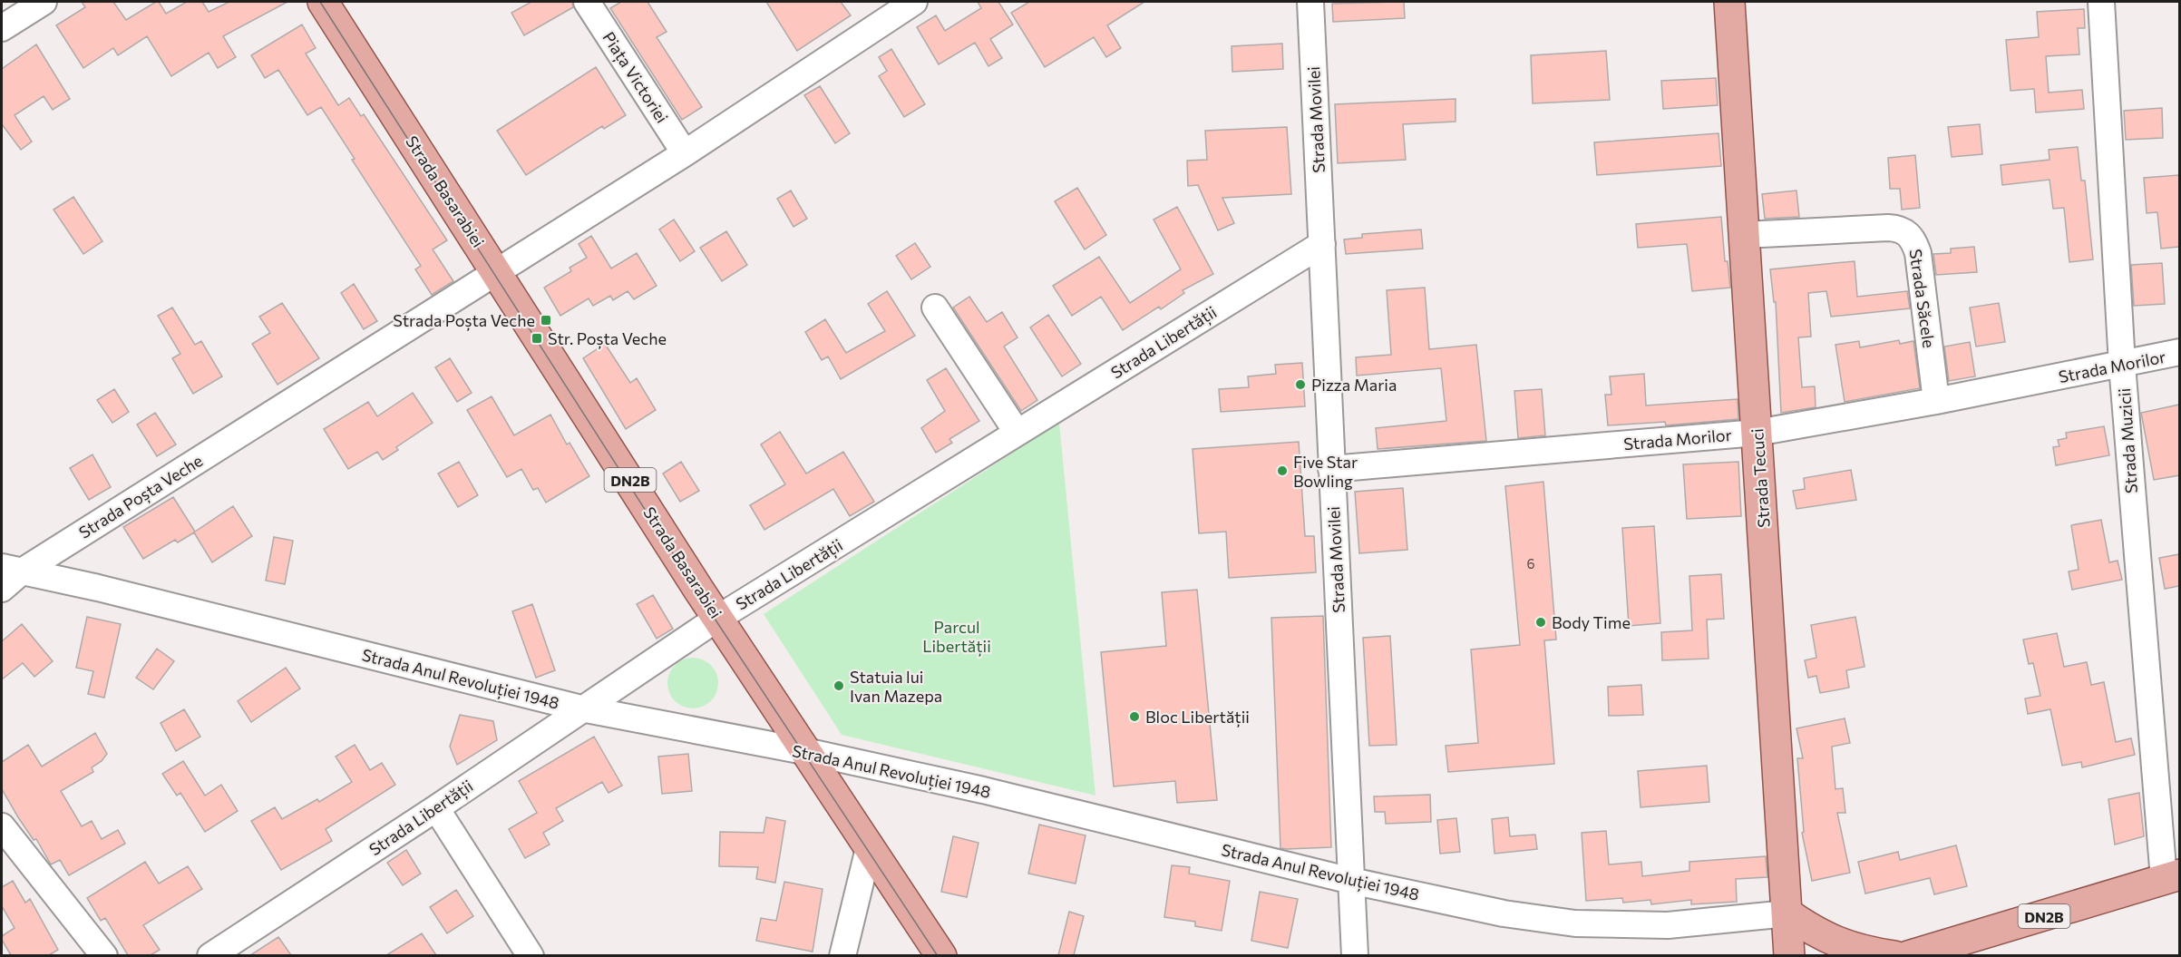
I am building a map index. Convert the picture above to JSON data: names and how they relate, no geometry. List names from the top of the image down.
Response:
{
  "streets": {
    "main road": ["Strada Basarabiei", "Strada Tecuci", "DN2B"],
    "street": [
      "Piața Victoriei",
      "Strada Movilei",
      "Strada Săcele",
      "Strada Libertății",
      "Strada Morilor",
      "Strada Muzicii",
      "Strada Poșta Veche",
      "Strada Anul Revoluției 1948"
    ]
  },
  "crossings": [
    ["Piața Victoriei", "Strada Poșta Veche"],
    ["Strada Movilei", "Strada Libertății"],
    ["Strada Movilei", "Strada Morilor"],
    ["Strada Movilei", "Strada Anul Revoluției 1948"],
    ["Strada Basarabiei", "Strada Libertății"],
    ["Strada Basarabiei", "Strada Poșta Veche"],
    ["Strada Basarabiei", "Strada Anul Revoluției 1948"],
    ["Strada Săcele", "Strada Morilor"],
    ["Strada Săcele", "Strada Tecuci"],
    ["Strada Libertății", "Strada Anul Revoluției 1948"],
    ["Strada Morilor", "Strada Muzicii"],
    ["Strada Morilor", "Strada Tecuci"],
    ["Strada Muzicii", "DN2B"],
    ["Strada Tecuci", "Strada Anul Revoluției 1948"],
    ["Strada Poșta Veche", "Strada Anul Revoluției 1948"]
  ],
  "parks": ["Parcul Libertății"],
  "places": {
    "transit": ["Strada Poșta Veche", "Str. Poșta Veche"],
    "other": [
      "Pizza Maria",
      "Five Star Bowling",
      "Body Time",
      "Statuia lui Ivan Mazepa",
      "Bloc Libertății"
    ]
  },
  "house_numbers": ["6"]
}
